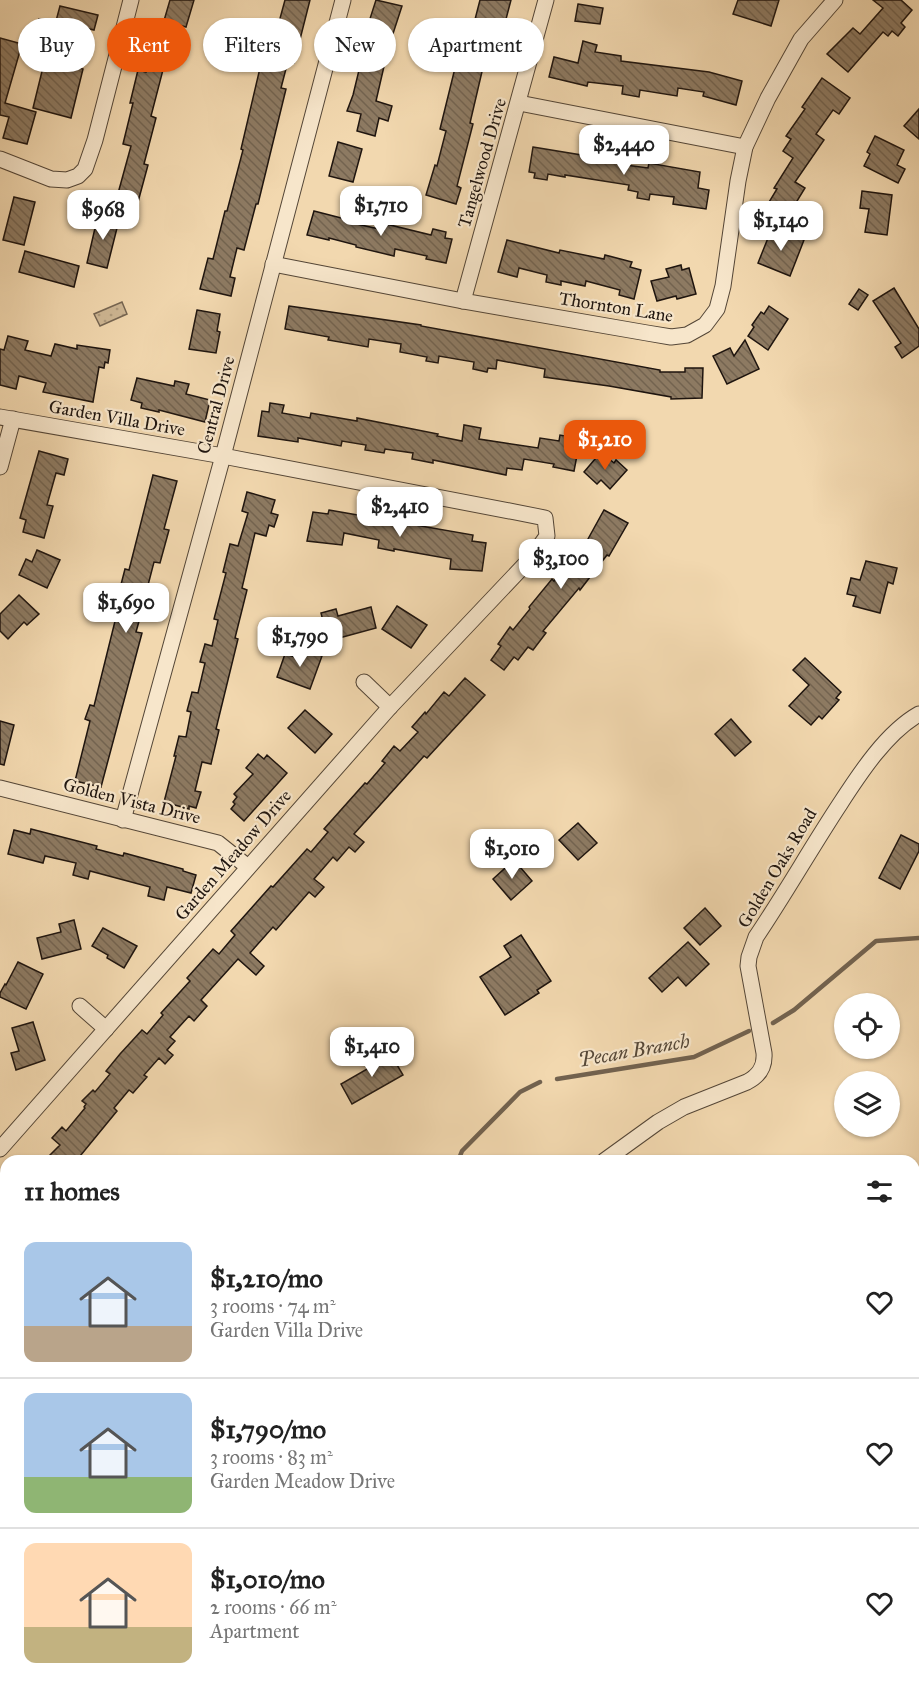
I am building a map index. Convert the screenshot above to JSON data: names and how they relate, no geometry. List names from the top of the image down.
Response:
{
  "streets": {
    "street": [
      "Tangelwood Drive",
      "Thornton Lane",
      "Central Drive",
      "Garden Villa Drive",
      "Golden Vista Drive",
      "Garden Meadow Drive",
      "Golden Oaks Road"
    ]
  },
  "crossings": [
    ["Tangelwood Drive", "Thornton Lane"],
    ["Thornton Lane", "Central Drive"],
    ["Central Drive", "Garden Villa Drive"],
    ["Central Drive", "Golden Vista Drive"],
    ["Garden Villa Drive", "Garden Meadow Drive"],
    ["Golden Vista Drive", "Garden Meadow Drive"]
  ],
  "water": ["Pecan Branch"],
  "page": {
    "chip": [
      "Buy",
      "Rent",
      "Filters",
      "New",
      "Apartment"
    ],
    "price": [
      "$2,440",
      "$1,710",
      "$968",
      "$1,140",
      "$1,210",
      "$2,410",
      "$3,100",
      "$1,690",
      "$1,790",
      "$1,010",
      "$1,410"
    ],
    "heading": "11 homes",
    "list": [
      {
        "name": "$1,210/mo",
        "note": "3 rooms · 74 m² · Garden Villa Drive"
      },
      {
        "name": "$1,790/mo",
        "note": "3 rooms · 83 m² · Garden Meadow Drive"
      },
      {
        "name": "$1,010/mo",
        "note": "2 rooms · 66 m² · Apartment"
      }
    ]
  }
}
